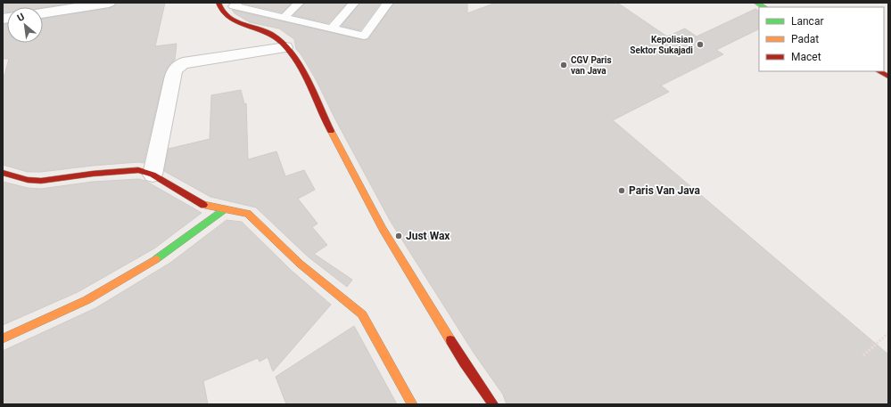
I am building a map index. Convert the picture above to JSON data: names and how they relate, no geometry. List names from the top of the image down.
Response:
{
  "places": [
    "Kepolisian Sektor Sukajadi",
    "CGV Paris van Java",
    "Paris Van Java",
    "Just Wax"
  ],
  "legend": ["Lancar", "Padat", "Macet"],
  "north": "top left"
}
